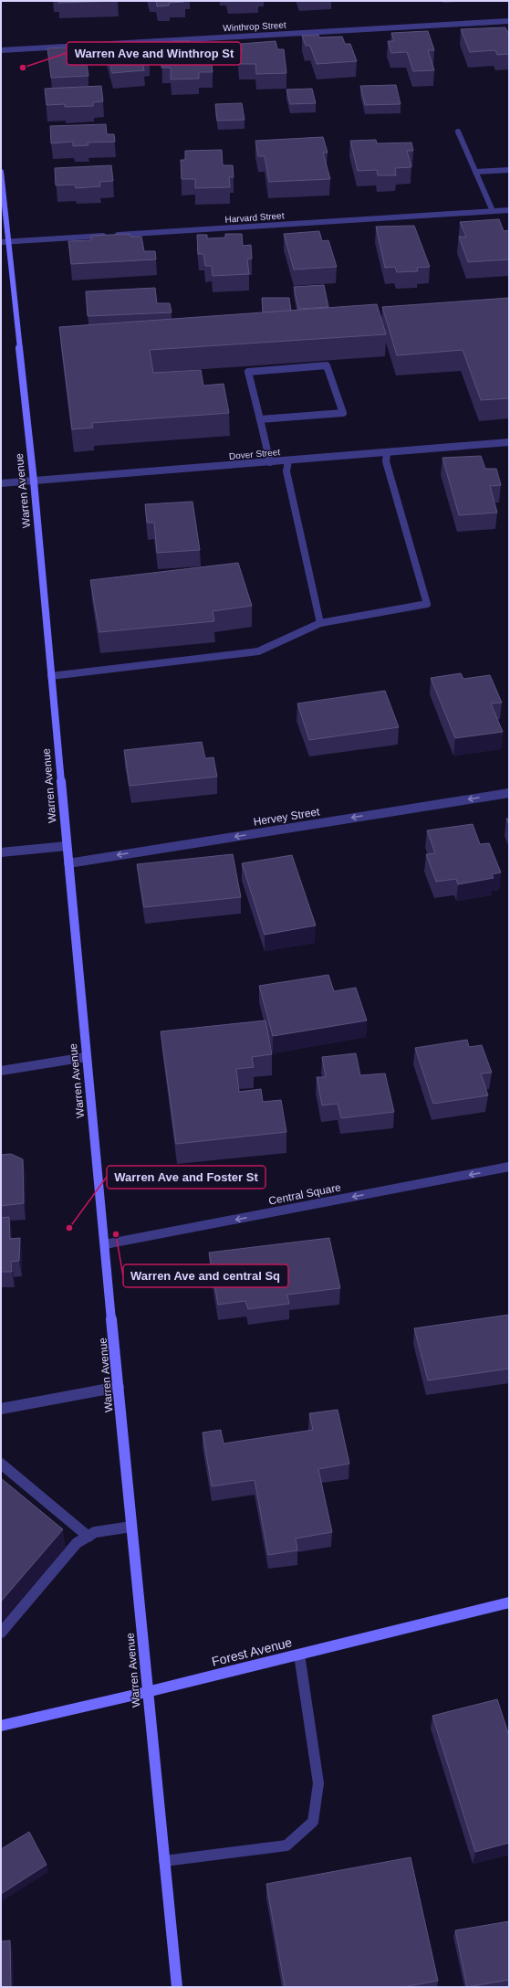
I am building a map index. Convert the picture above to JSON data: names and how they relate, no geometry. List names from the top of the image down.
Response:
{
  "streets": {
    "main road": ["Warren Avenue", "Forest Avenue"],
    "street": [
      "Winthrop Street",
      "Harvard Street",
      "Dover Street",
      "Hervey Street",
      "Central Square"
    ]
  },
  "crossings": [
    ["Harvard Street", "Warren Avenue"],
    ["Dover Street", "Warren Avenue"],
    ["Warren Avenue", "Hervey Street"],
    ["Warren Avenue", "Central Square"],
    ["Warren Avenue", "Forest Avenue"]
  ],
  "one_way": ["Hervey Street", "Central Square"],
  "places": ["Warren Ave and Winthrop St", "Warren Ave and Foster St", "Warren Ave and central Sq"]
}
